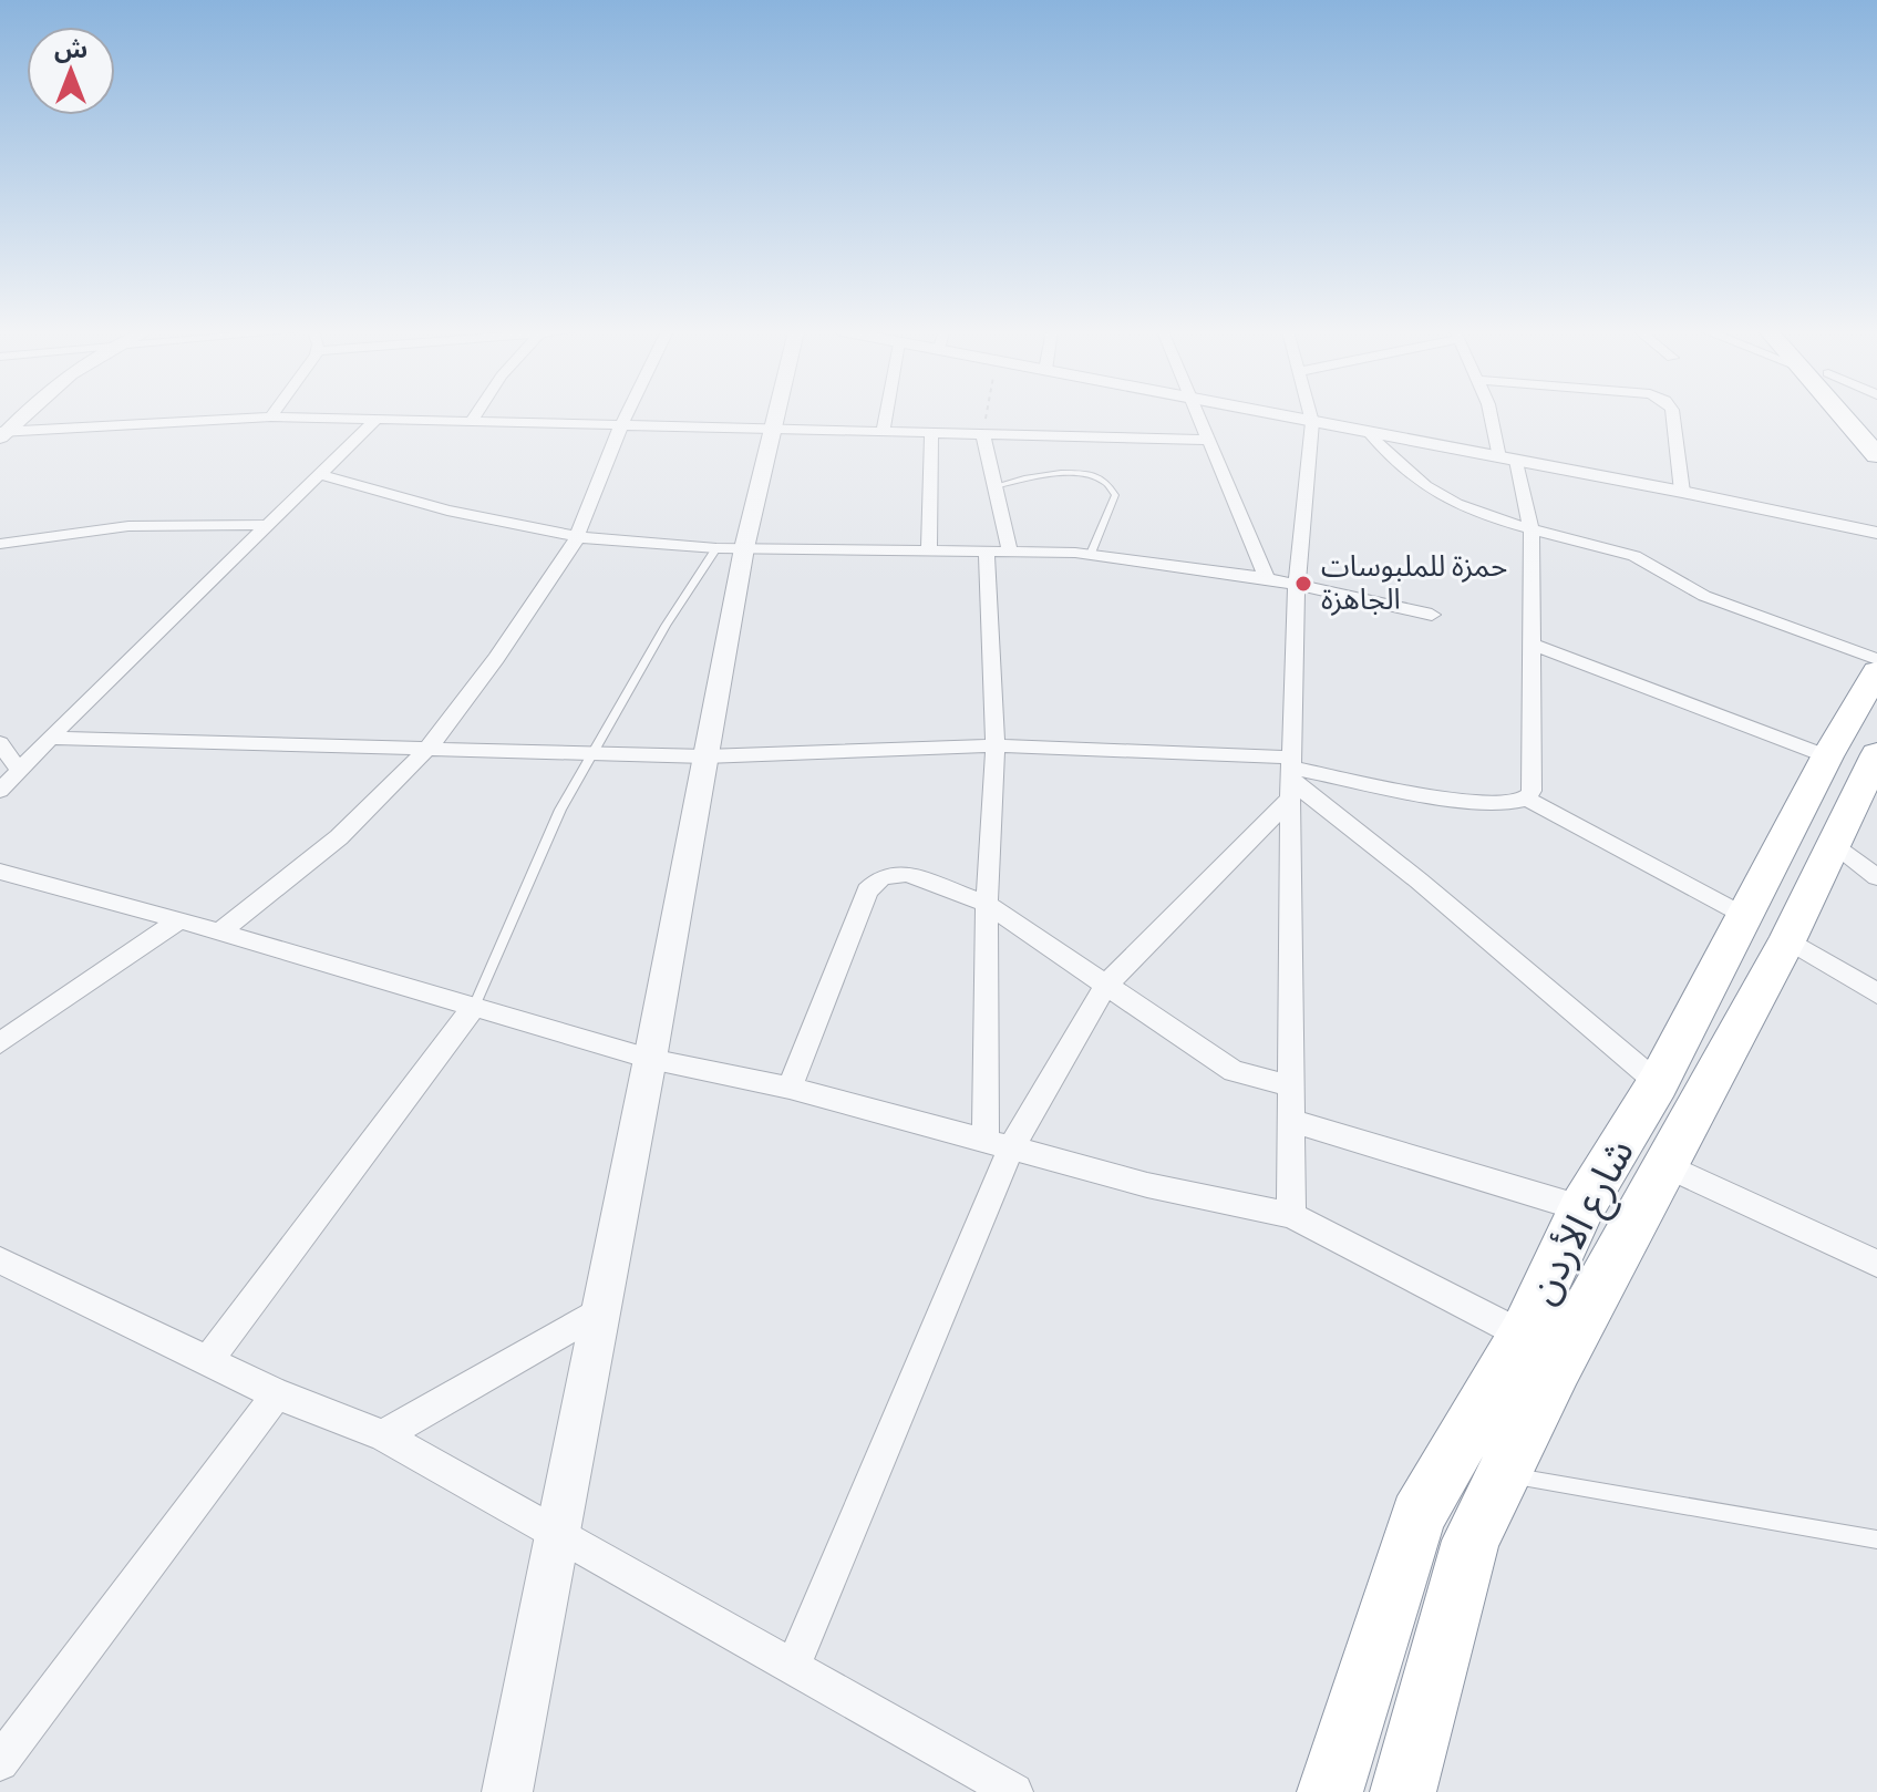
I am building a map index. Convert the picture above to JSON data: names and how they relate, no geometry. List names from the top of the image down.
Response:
{
  "streets": {
    "highway": ["شارع الأردن"]
  },
  "places": ["حمزة للملبوسات الجاهزة"],
  "north": "top"
}
